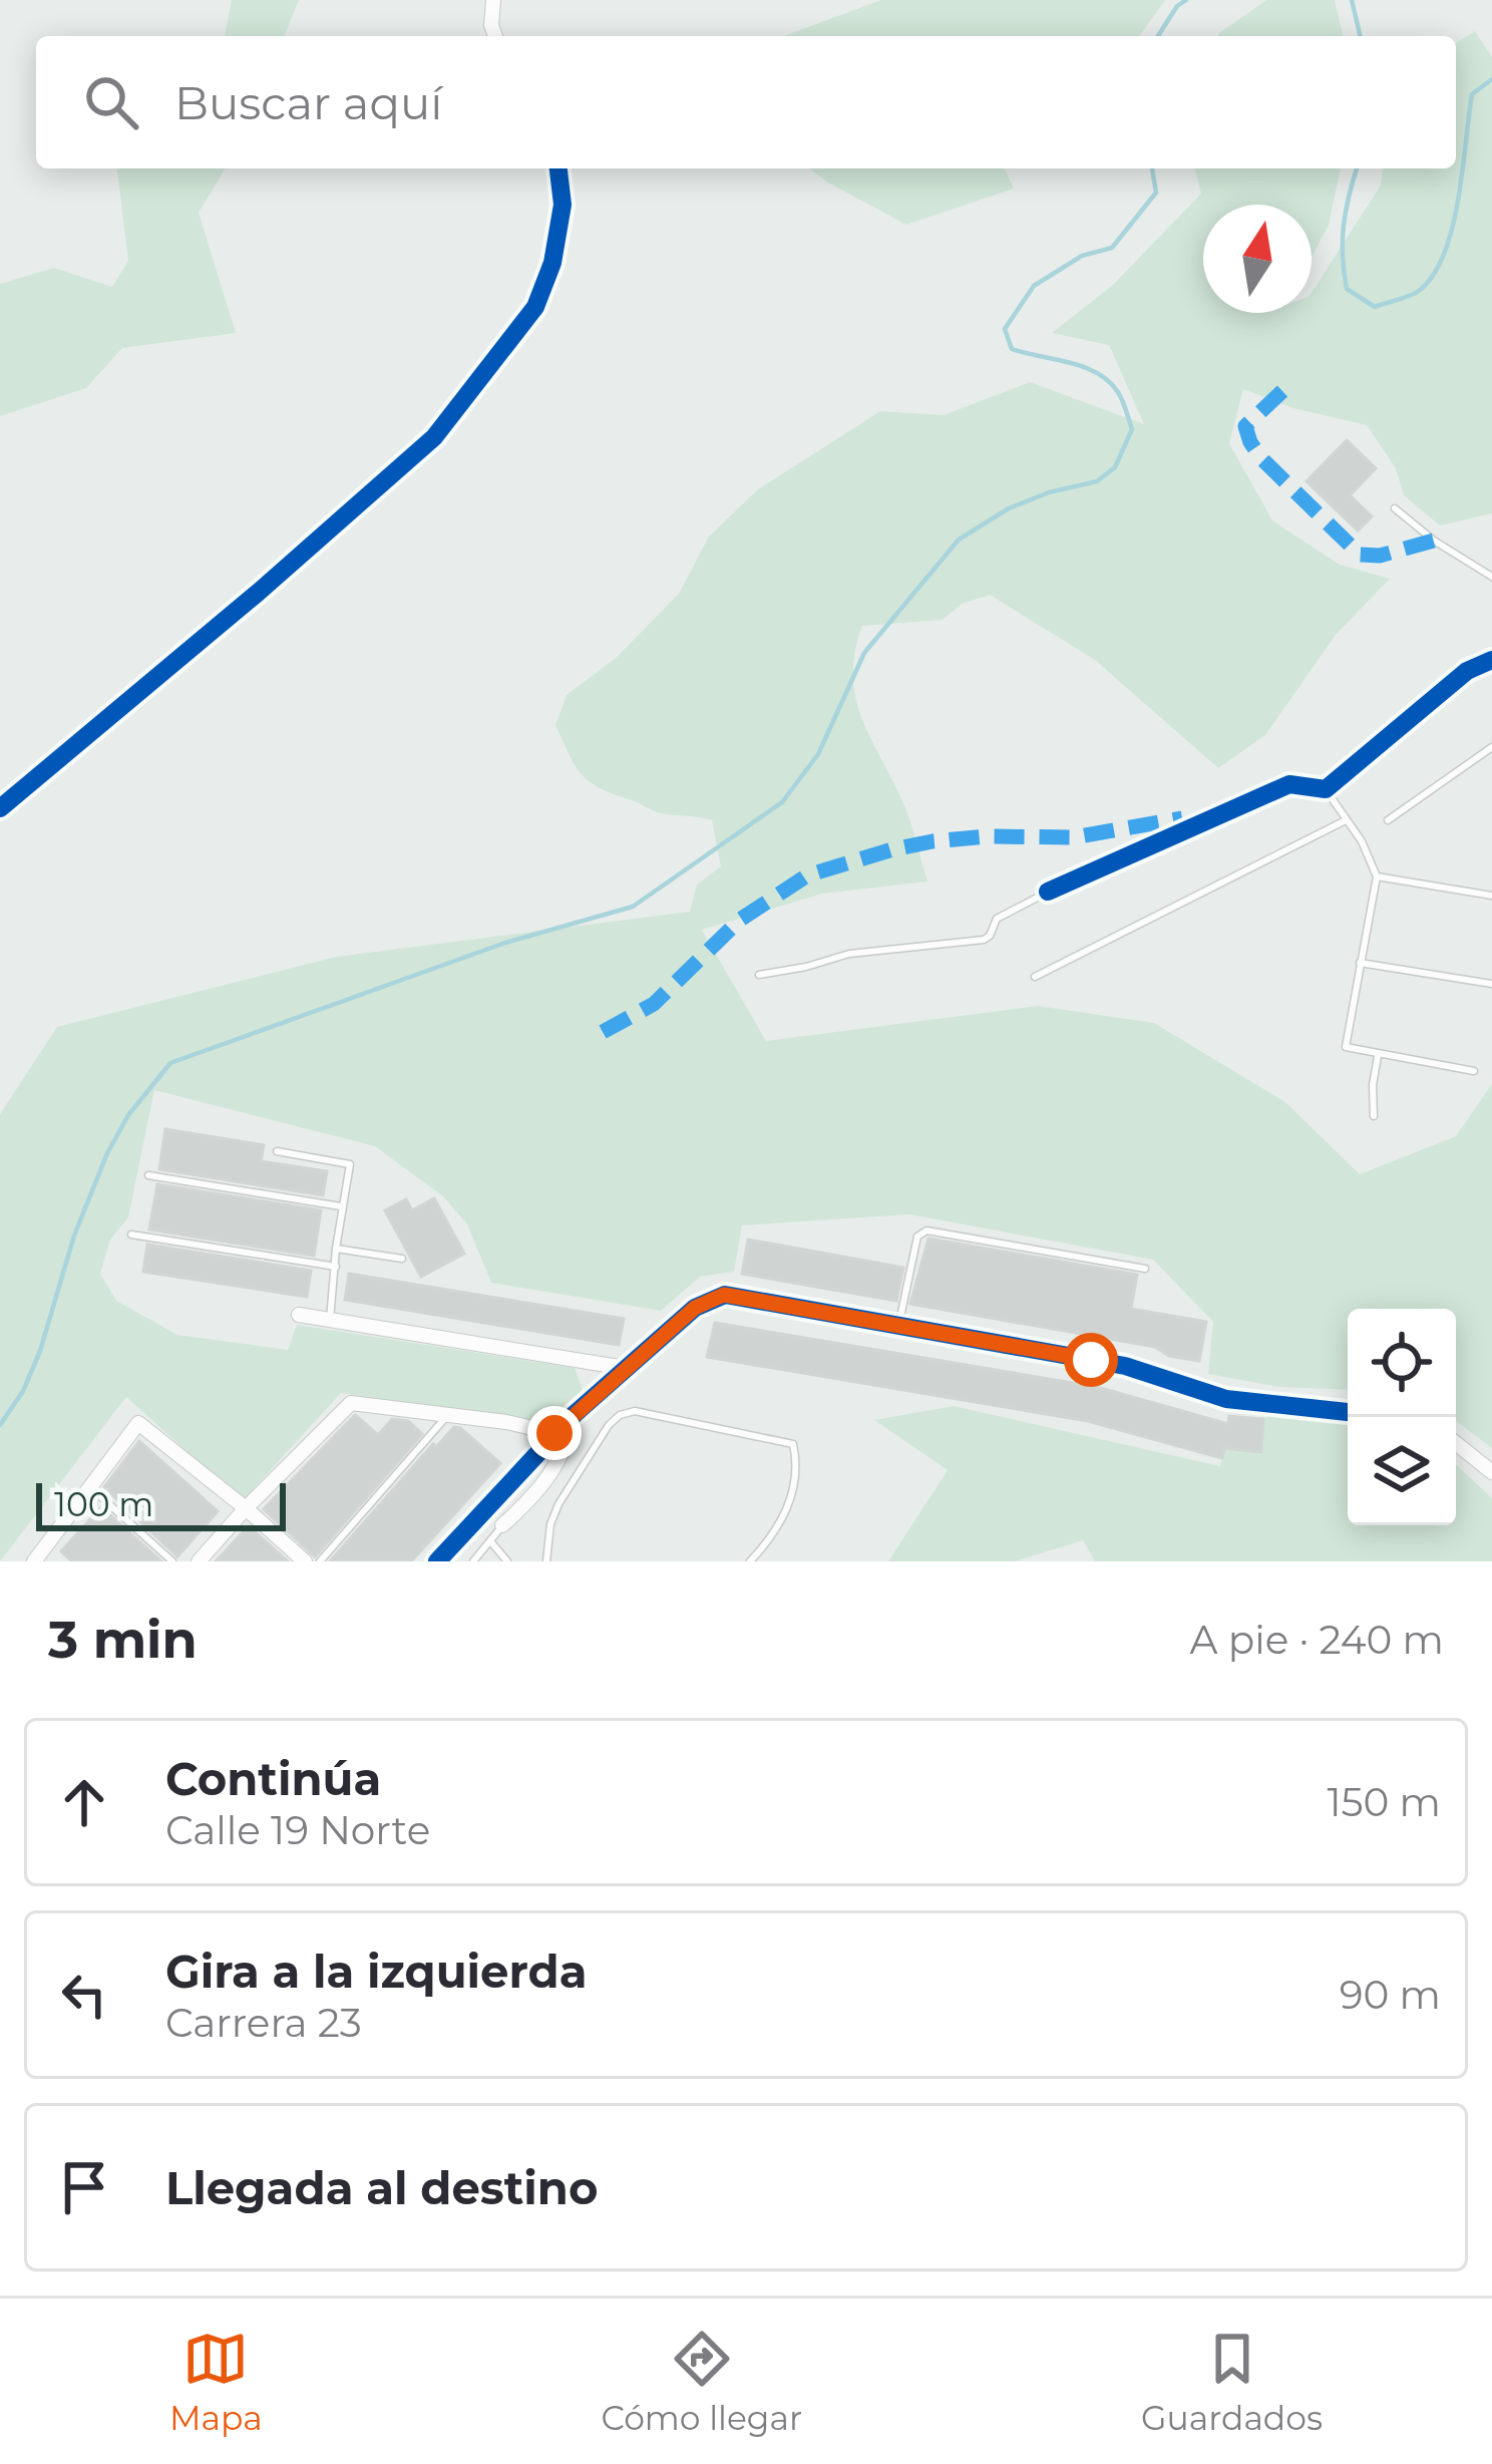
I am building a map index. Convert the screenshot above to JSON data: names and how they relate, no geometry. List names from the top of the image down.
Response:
{
  "scale_bar": "100 m",
  "north": "top",
  "page": {
    "search": "Buscar aquí",
    "scale": "100 m",
    "heading": ["3 min", "A pie · 240 m"],
    "list": [
      ["Continúa", "Calle 19 Norte", "150 m"],
      ["Gira a la izquierda", "Carrera 23", "90 m"],
      "Llegada al destino"
    ],
    "nav": ["Mapa", "Cómo llegar", "Guardados"]
  }
}
